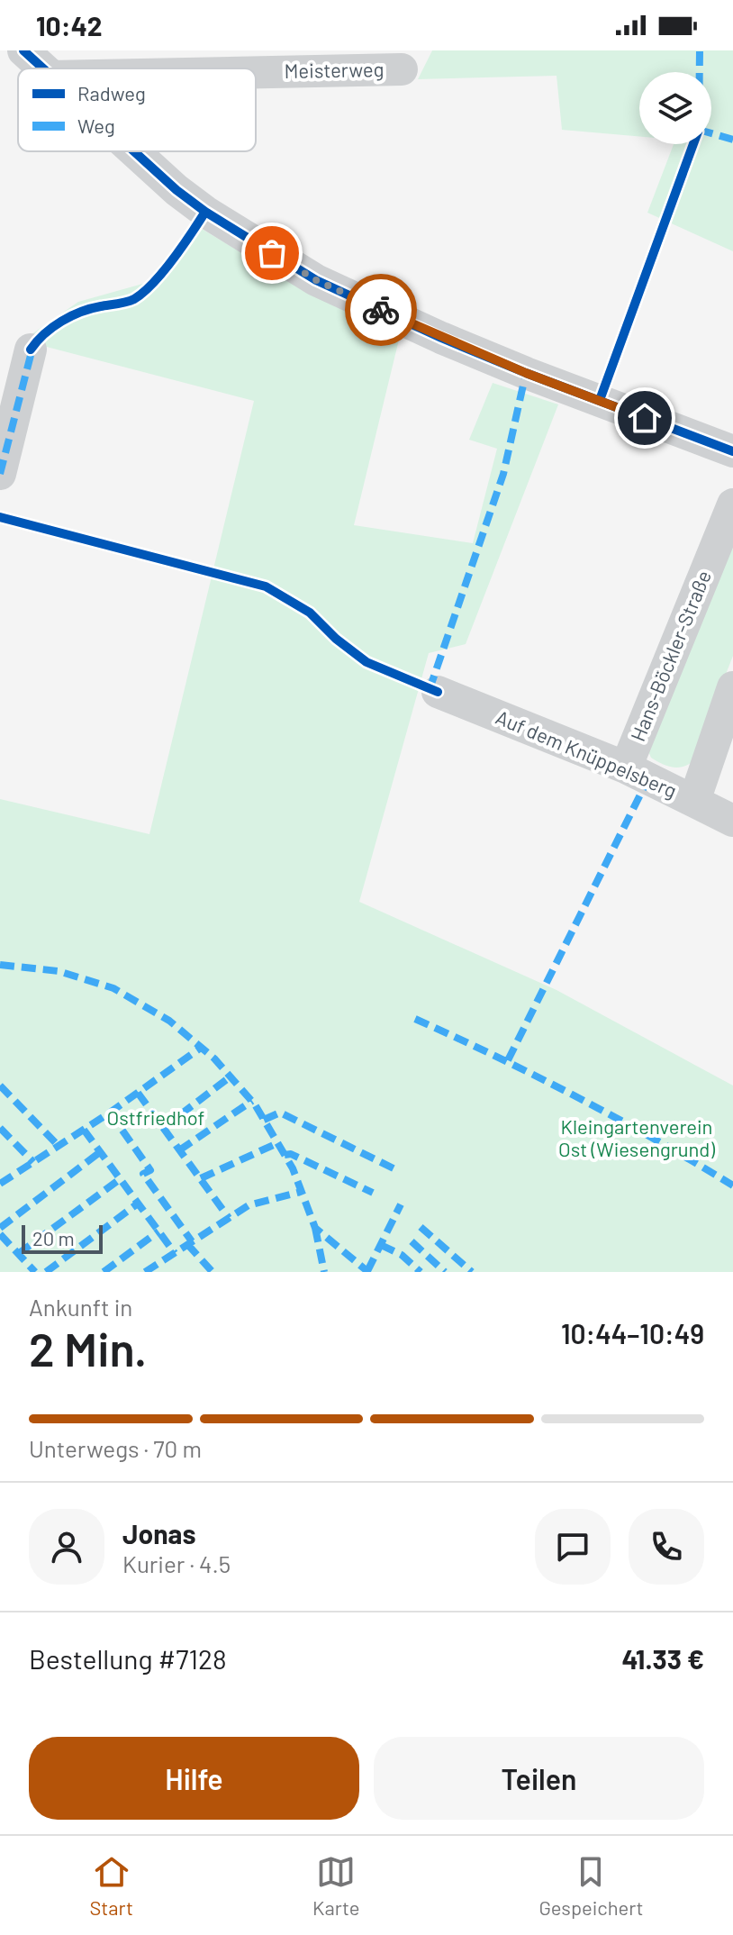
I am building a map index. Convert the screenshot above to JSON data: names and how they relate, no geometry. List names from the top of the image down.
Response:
{
  "streets": {
    "street": ["Meisterweg", "Hans-Böckler-Straße", "Auf dem Knüppelsberg"]
  },
  "crossings": [
    ["Hans-Böckler-Straße", "Auf dem Knüppelsberg"]
  ],
  "parks": ["Ostfriedhof", "Kleingartenverein Ost (Wiesengrund)"],
  "legend": ["Radweg", "Weg"],
  "scale_bar": "20 m",
  "page": {
    "status": "10:42",
    "scale": "20 m",
    "heading": ["2 Min.", "Ankunft in", "10:44–10:49"],
    "panel": [
      "Jonas",
      "Kurier · 4.5",
      "Bestellung #7128",
      "41.33 €"
    ],
    "bar": "Unterwegs · 70 m",
    "buttons": ["Hilfe", "Teilen"],
    "tabs": ["Start", "Karte", "Gespeichert"]
  }
}
